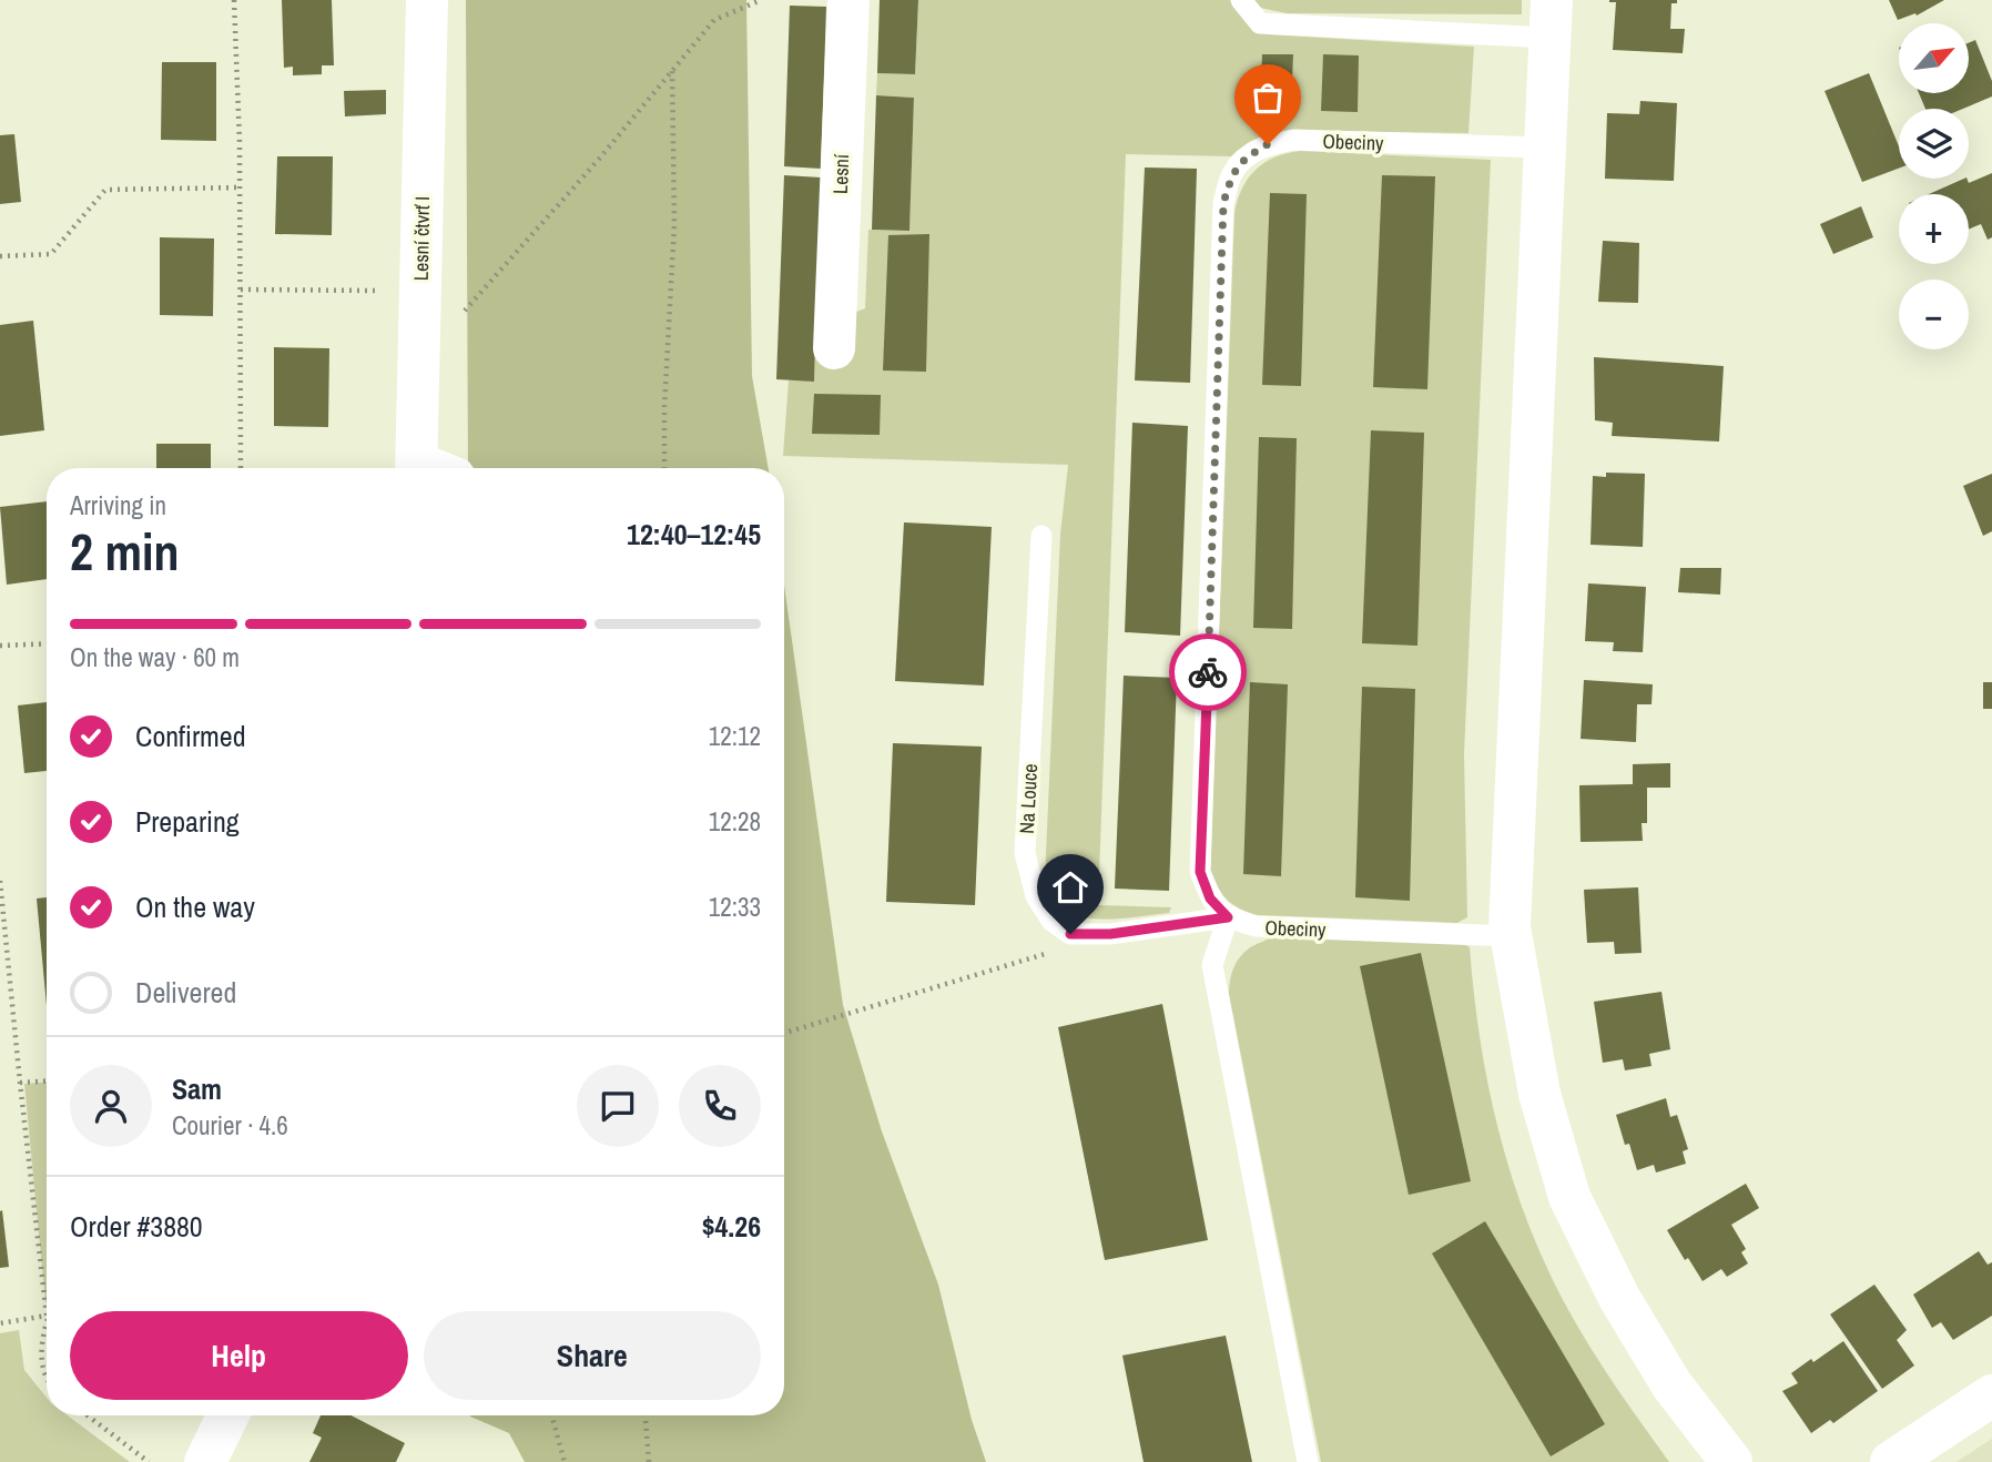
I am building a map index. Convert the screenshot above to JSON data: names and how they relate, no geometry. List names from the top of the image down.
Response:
{
  "streets": {
    "street": ["Lesní", "Lesní čtvrť I"],
    "lane": ["Obeciny", "Na Louce"]
  },
  "crossings": [
    ["Obeciny", "Na Louce"]
  ],
  "north": "top right",
  "page": {
    "map_buttons": ["+", "−"],
    "heading": ["2 min", "Arriving in", "12:40–12:45"],
    "panel": [
      "Sam",
      "Courier · 4.6",
      "Order #3880",
      "$4.26"
    ],
    "bar": "On the way · 60 m",
    "list": [
      ["Confirmed", "12:12"],
      ["Preparing", "12:28"],
      ["On the way", "12:33"],
      "Delivered"
    ],
    "buttons": ["Help", "Share"]
  }
}
